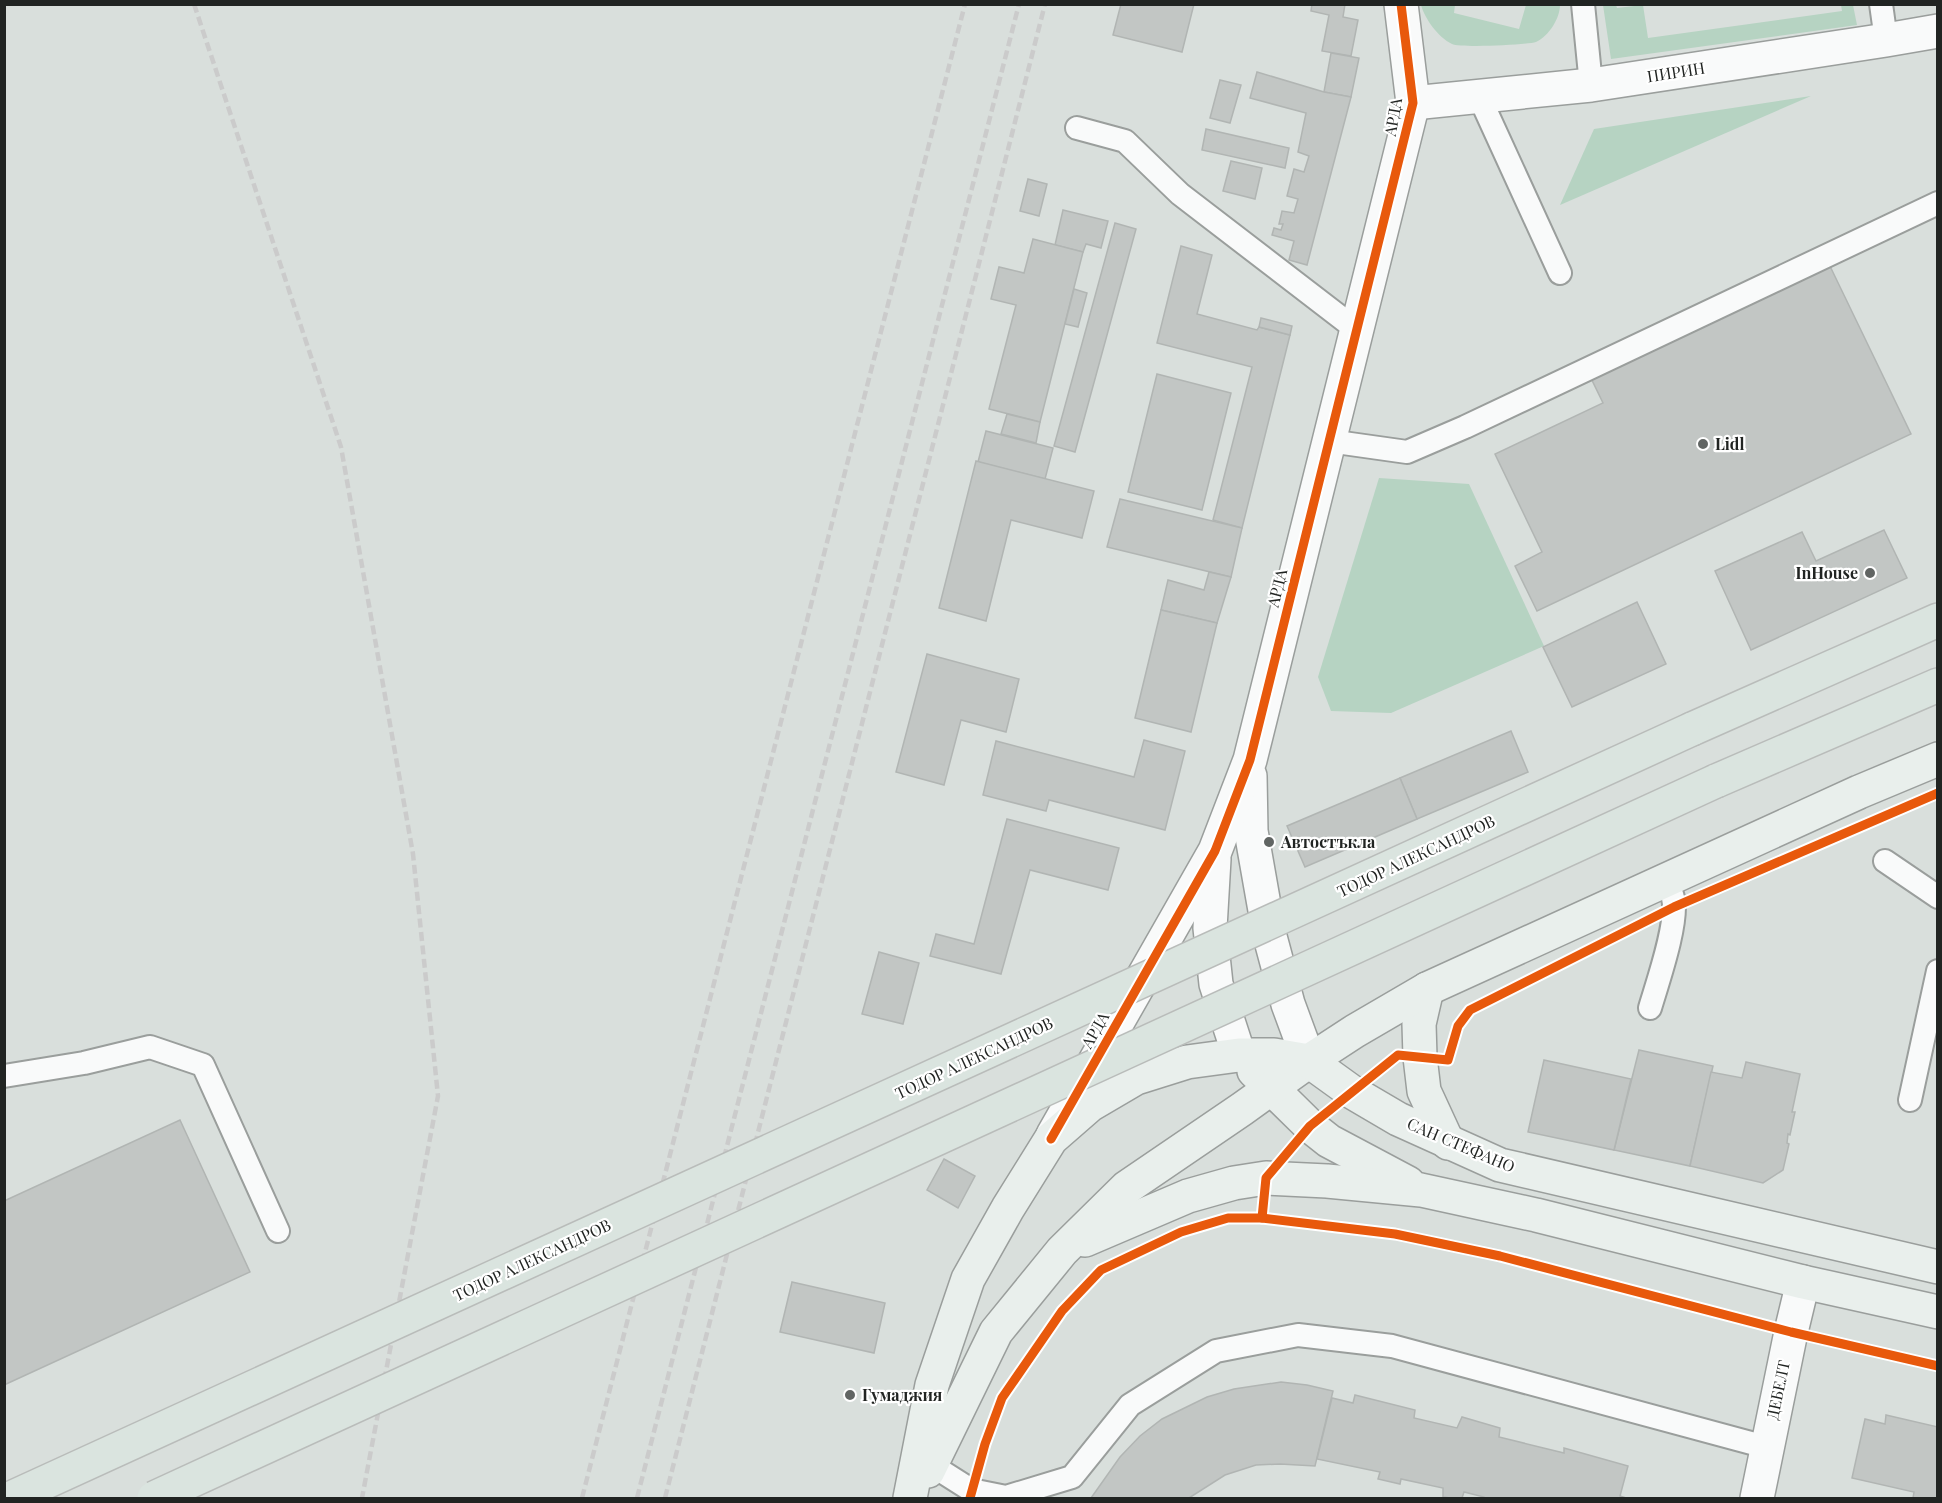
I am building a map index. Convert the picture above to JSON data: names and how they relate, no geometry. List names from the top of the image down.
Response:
{
  "streets": {
    "main road": ["ТОДОР АЛЕКСАНДРОВ", "САН СТЕФАНО"],
    "street": ["ПИРИН", "АРДА", "ДЕБЕЛТ"]
  },
  "crossings": [
    ["ПИРИН", "АРДА"],
    ["АРДА", "САН СТЕФАНО"]
  ],
  "places": [
    "Lidl",
    "InHouse",
    "Автостъкла",
    "Гумаджия"
  ]
}
